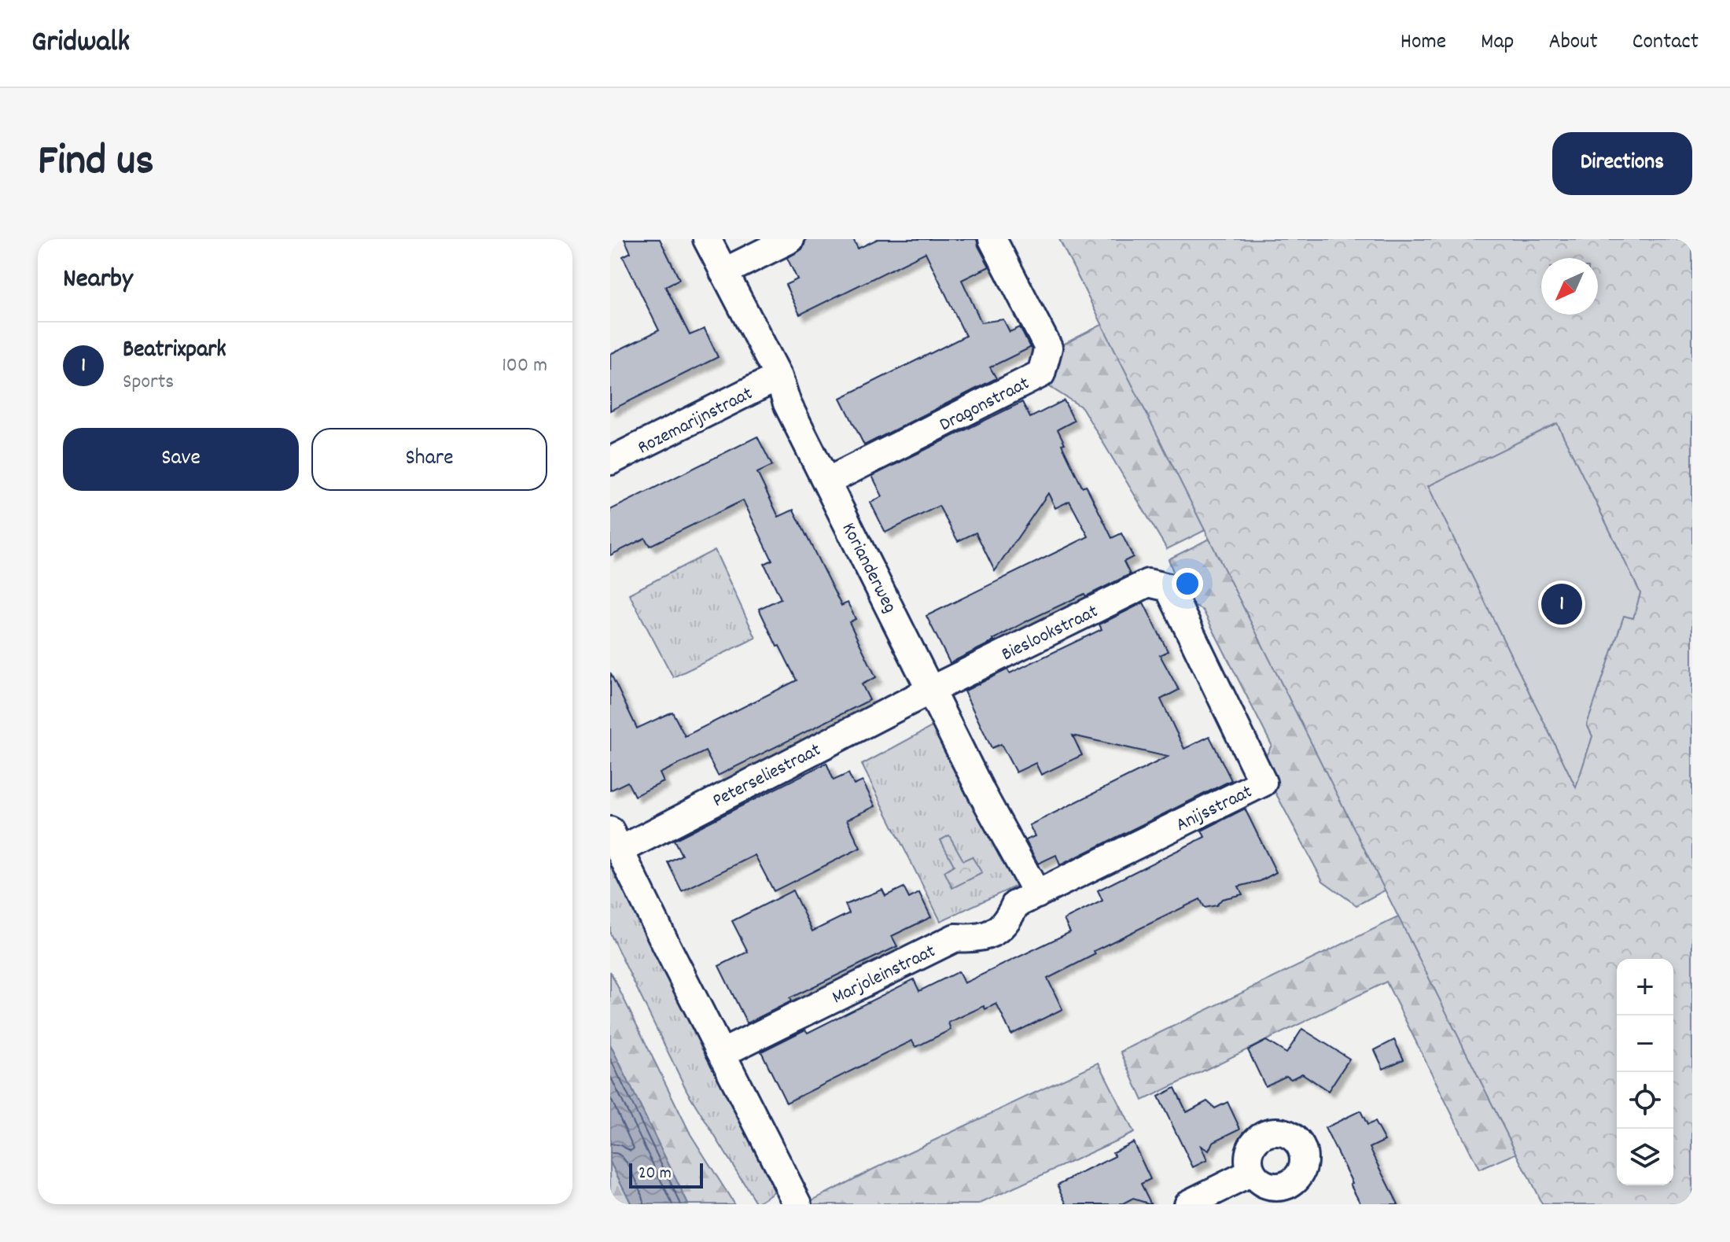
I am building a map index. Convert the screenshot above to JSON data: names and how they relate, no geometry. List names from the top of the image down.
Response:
{
  "streets": {
    "street": [
      "Dragonstraat",
      "Rozemarijnstraat",
      "Korianderweg",
      "Bieslookstraat",
      "Peterseliestraat",
      "Anijsstraat",
      "Marjoleinstraat"
    ]
  },
  "crossings": [
    ["Dragonstraat", "Korianderweg"],
    ["Rozemarijnstraat", "Korianderweg"],
    ["Korianderweg", "Bieslookstraat"],
    ["Korianderweg", "Peterseliestraat"],
    ["Korianderweg", "Anijsstraat"],
    ["Korianderweg", "Marjoleinstraat"],
    ["Bieslookstraat", "Peterseliestraat"],
    ["Bieslookstraat", "Anijsstraat"],
    ["Anijsstraat", "Marjoleinstraat"]
  ],
  "scale_bar": "20 m",
  "north": "bottom left",
  "page": {
    "header": "Gridwalk",
    "nav": [
      "Home",
      "Map",
      "About",
      "Contact"
    ],
    "title": "Find us",
    "buttons": [
      "Directions",
      ["Save", "Share"]
    ],
    "heading": "Nearby",
    "list": [
      {
        "mark": "1",
        "name": "Beatrixpark",
        "note": "Sports",
        "value": "100 m"
      }
    ],
    "pins": "1",
    "map_buttons": ["+", "−"],
    "scale": "20 m"
  }
}
